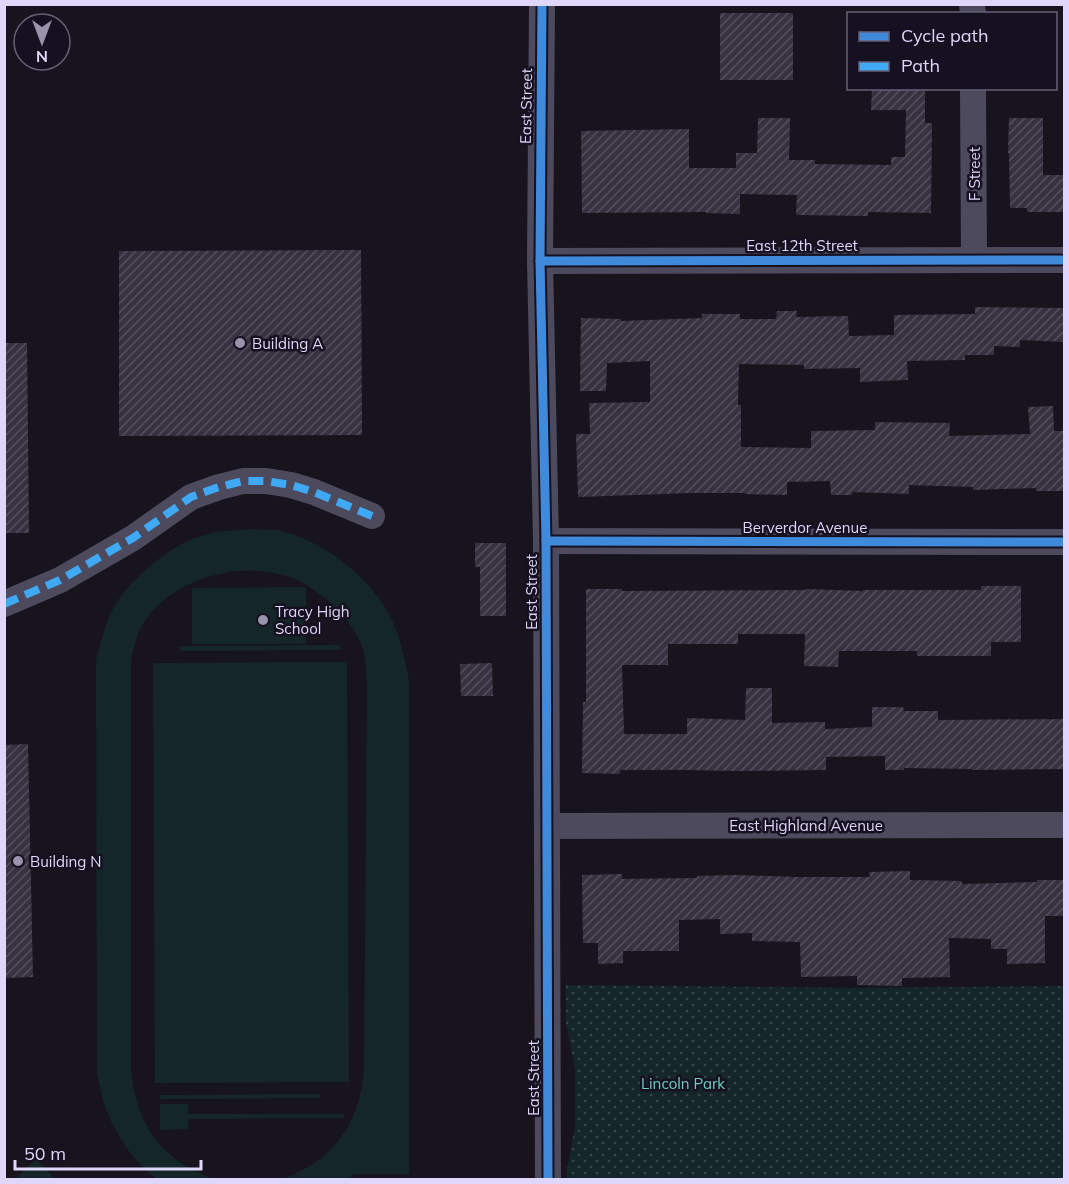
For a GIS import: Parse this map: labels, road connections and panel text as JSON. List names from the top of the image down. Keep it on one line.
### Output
{"streets":{"street":["East Street","F Street","East 12th Street","Berverdor Avenue","East Highland Avenue"]},"crossings":[["East Street","East 12th Street"],["East Street","Berverdor Avenue"],["East Street","East Highland Avenue"],["F Street","East 12th Street"]],"parks":["Lincoln Park"],"places":["Building A","Tracy High School","Building N"],"legend":["Cycle path","Path"],"scale_bar":"50 m","north":"bottom"}
